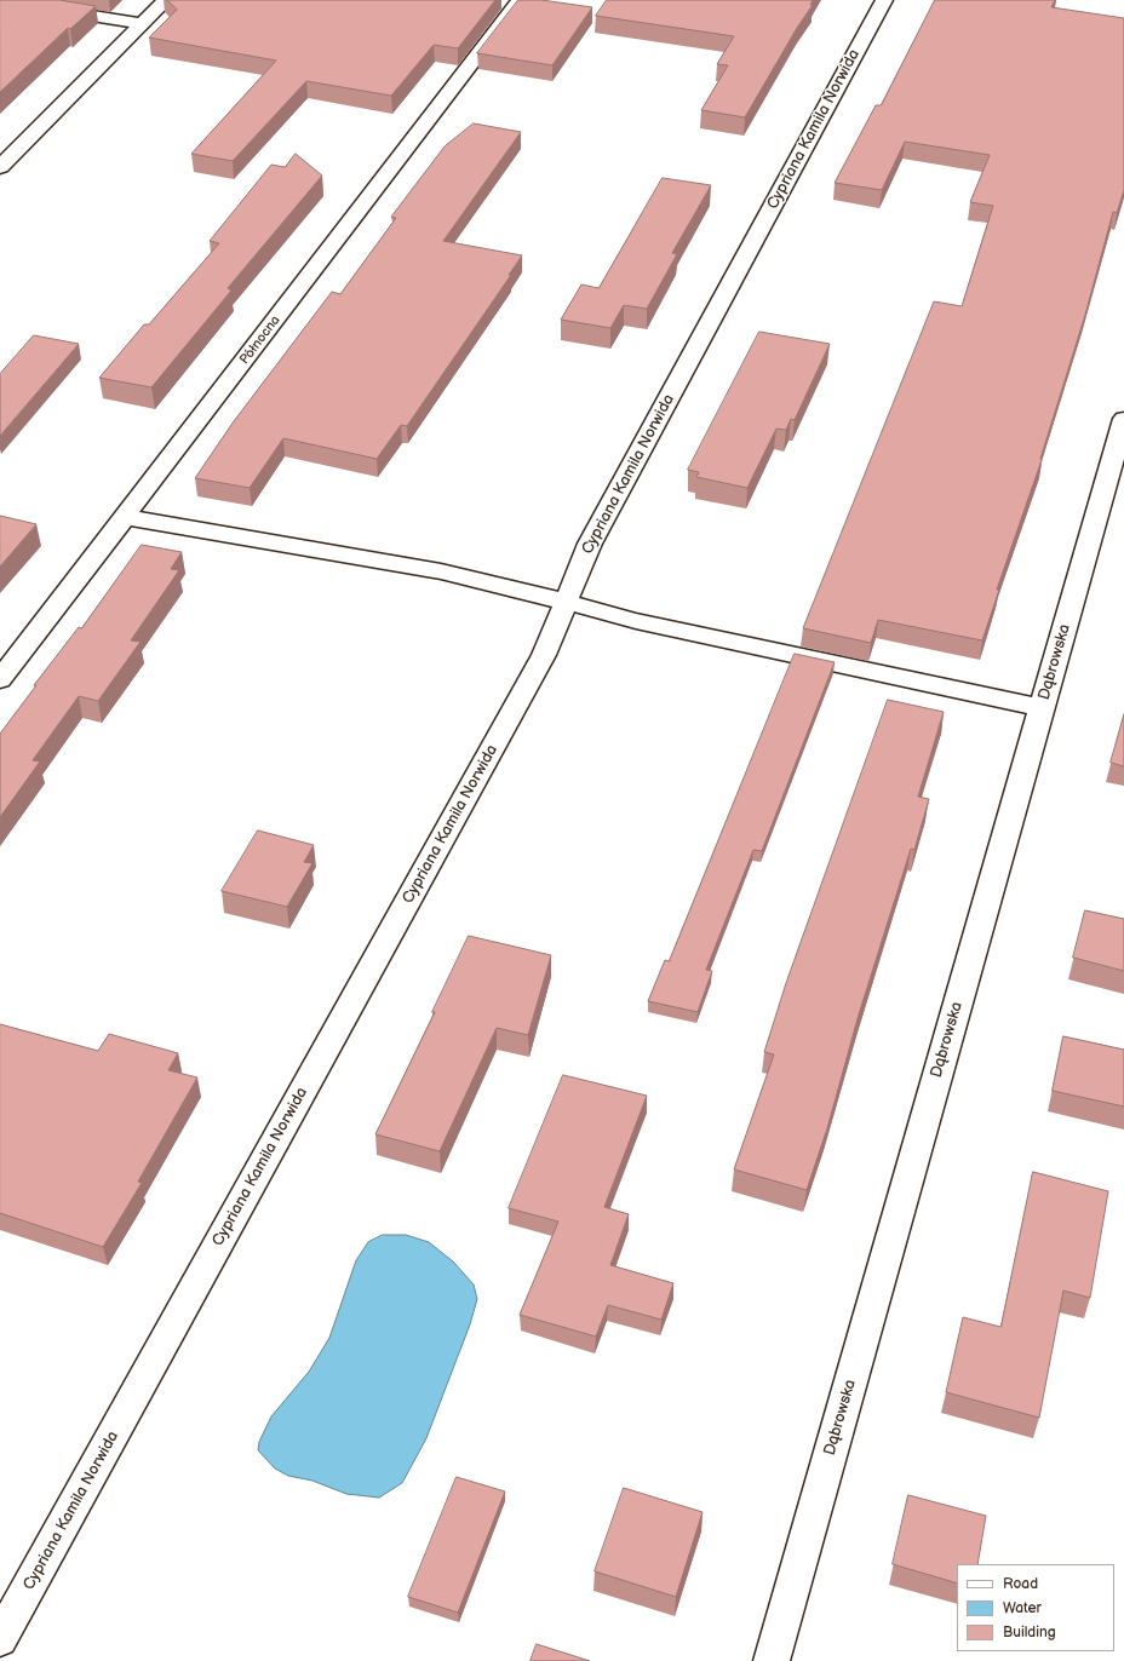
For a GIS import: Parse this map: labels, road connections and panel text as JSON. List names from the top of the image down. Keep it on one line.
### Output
{"streets":{"street":["Cypriana Kamila Norwida","Północna","Dąbrowska"]},"legend":["Road","Water","Building"]}
